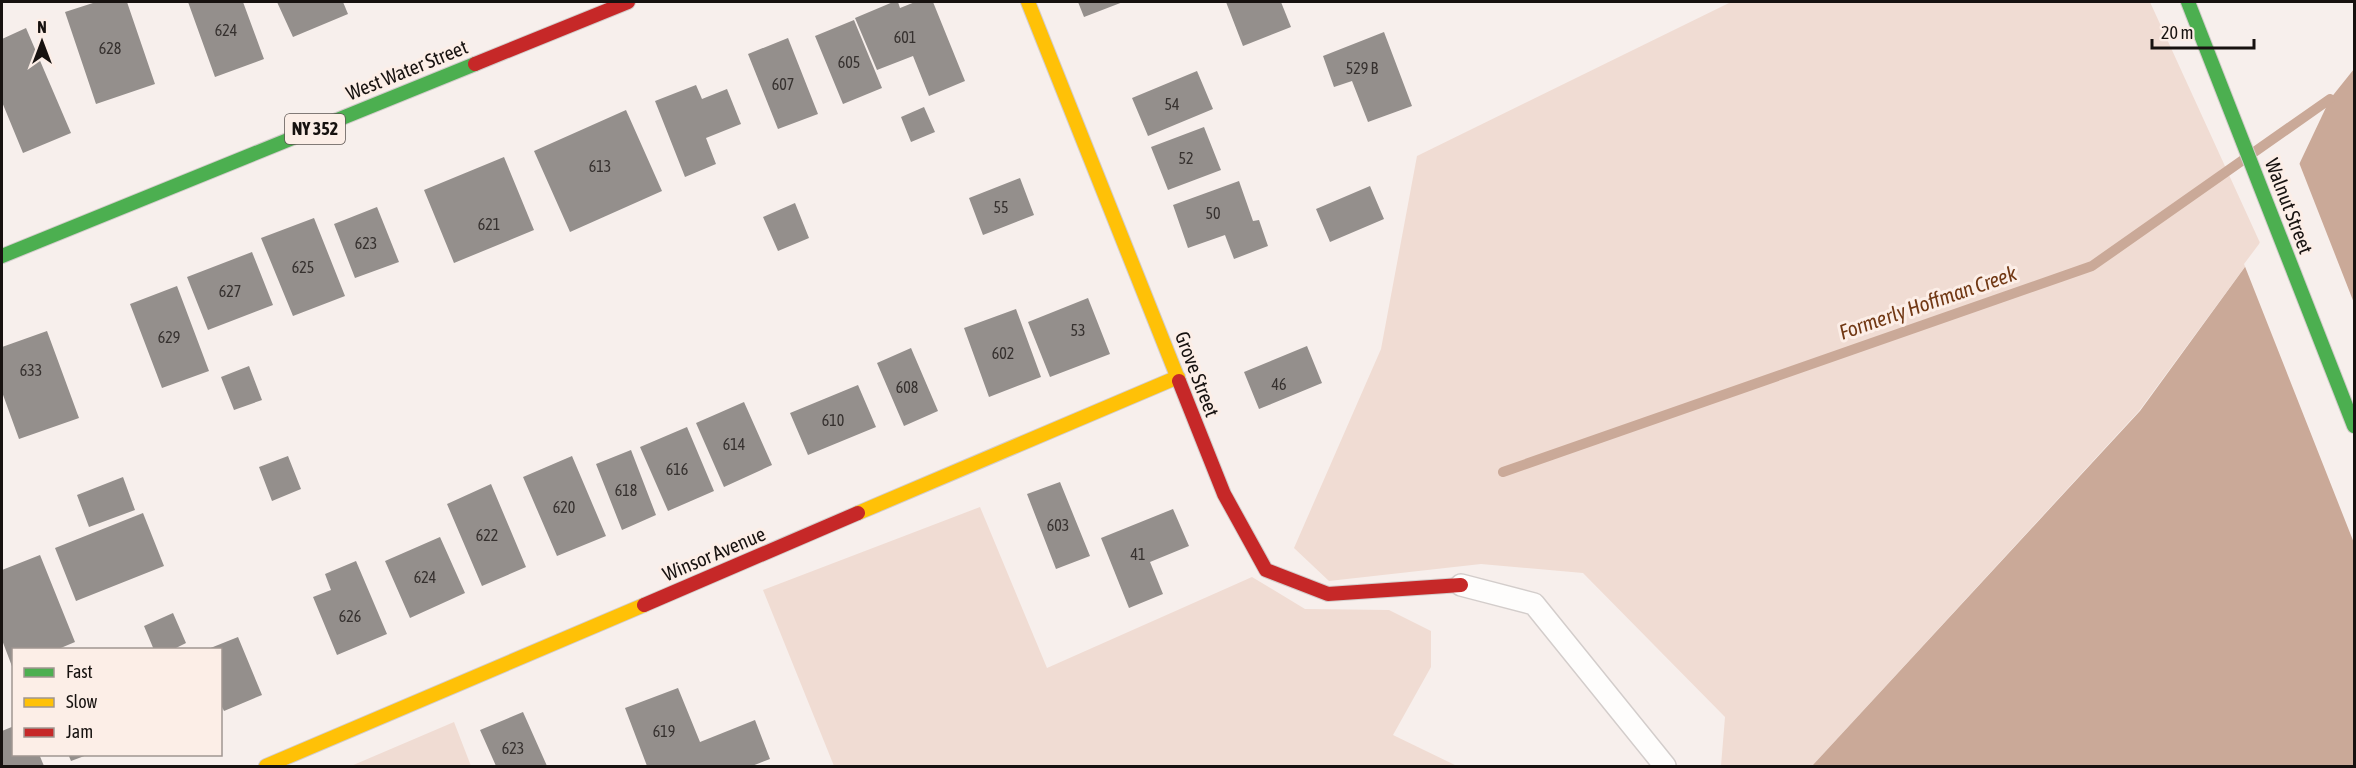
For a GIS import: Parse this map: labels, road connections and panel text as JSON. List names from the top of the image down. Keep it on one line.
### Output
{"streets":{"street":["West Water Street","NY 352","Walnut Street","Grove Street","Winsor Avenue"]},"crossings":[["Grove Street","Winsor Avenue"]],"water":["Formerly Hoffman Creek"],"house_numbers":["624","601","628","605","529 B","607","54","52","613","55","50","621","623","625","627","53","629","602","633","46","608","610","614","616","618","620","603","622","41","624","626","619","623"],"legend":["Fast","Slow","Jam"],"scale_bar":"20 m","north":"top"}
